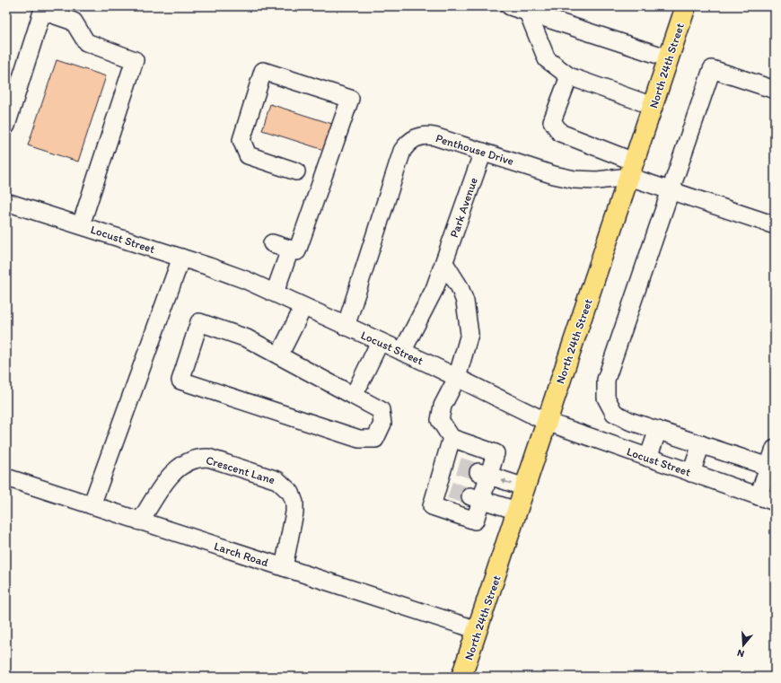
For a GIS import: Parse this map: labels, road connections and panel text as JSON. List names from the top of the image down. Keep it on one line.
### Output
{"streets":{"main road":["North 24th Street"],"street":["Penthouse Drive","Park Avenue","Locust Street","Crescent Lane","Larch Road"]},"crossings":[["North 24th Street","Penthouse Drive"],["North 24th Street","Locust Street"],["North 24th Street","Larch Road"],["Penthouse Drive","Park Avenue"],["Penthouse Drive","Locust Street"],["Park Avenue","Locust Street"],["Crescent Lane","Larch Road"]],"north":"bottom"}
